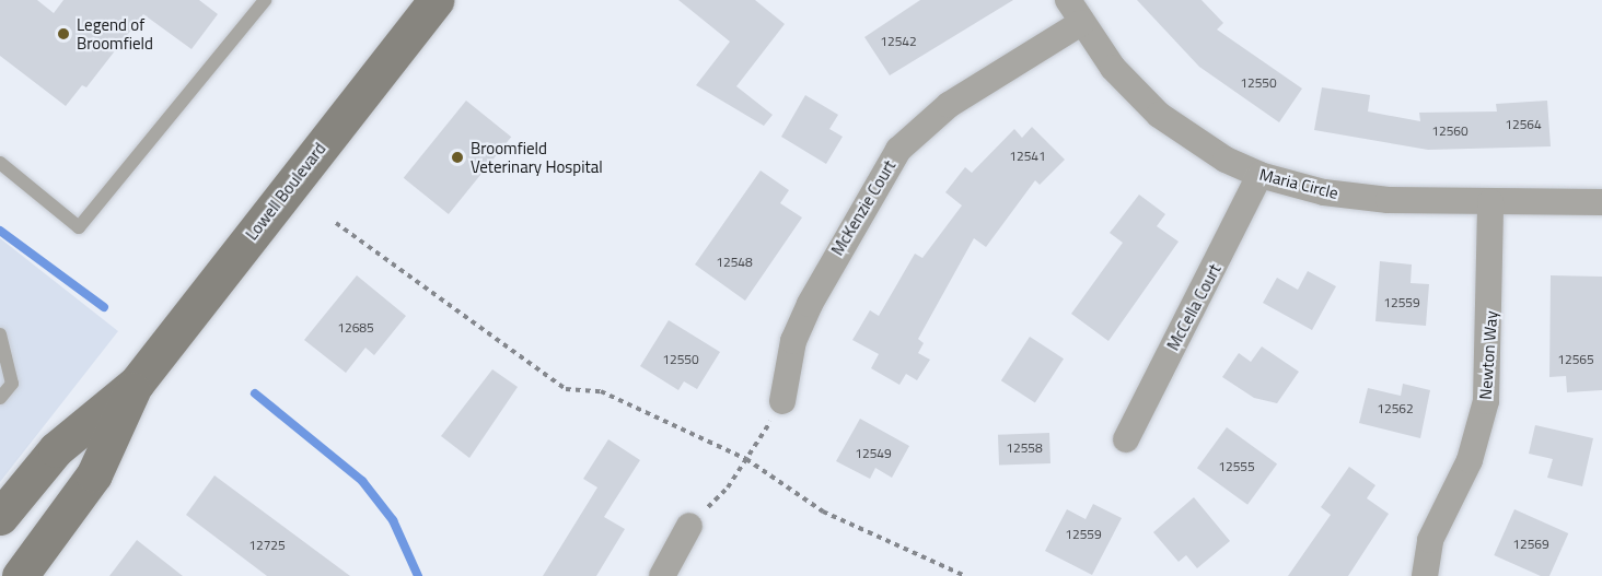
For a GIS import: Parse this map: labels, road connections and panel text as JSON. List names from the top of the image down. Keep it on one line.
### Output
{"streets":{"main road":["Lowell Boulevard"],"street":["Maria Circle","McKenzie Court","McCella Court","Newton Way"]},"crossings":[["Maria Circle","McKenzie Court"],["Maria Circle","McCella Court"],["Maria Circle","Newton Way"]],"places":["Legend of Broomfield","Broomfield Veterinary Hospital"],"house_numbers":["12542","12550","12564","12560","12541","12548","12559","12685","12550","12565","12562","12558","12549","12555","12559","12569","12725"]}
